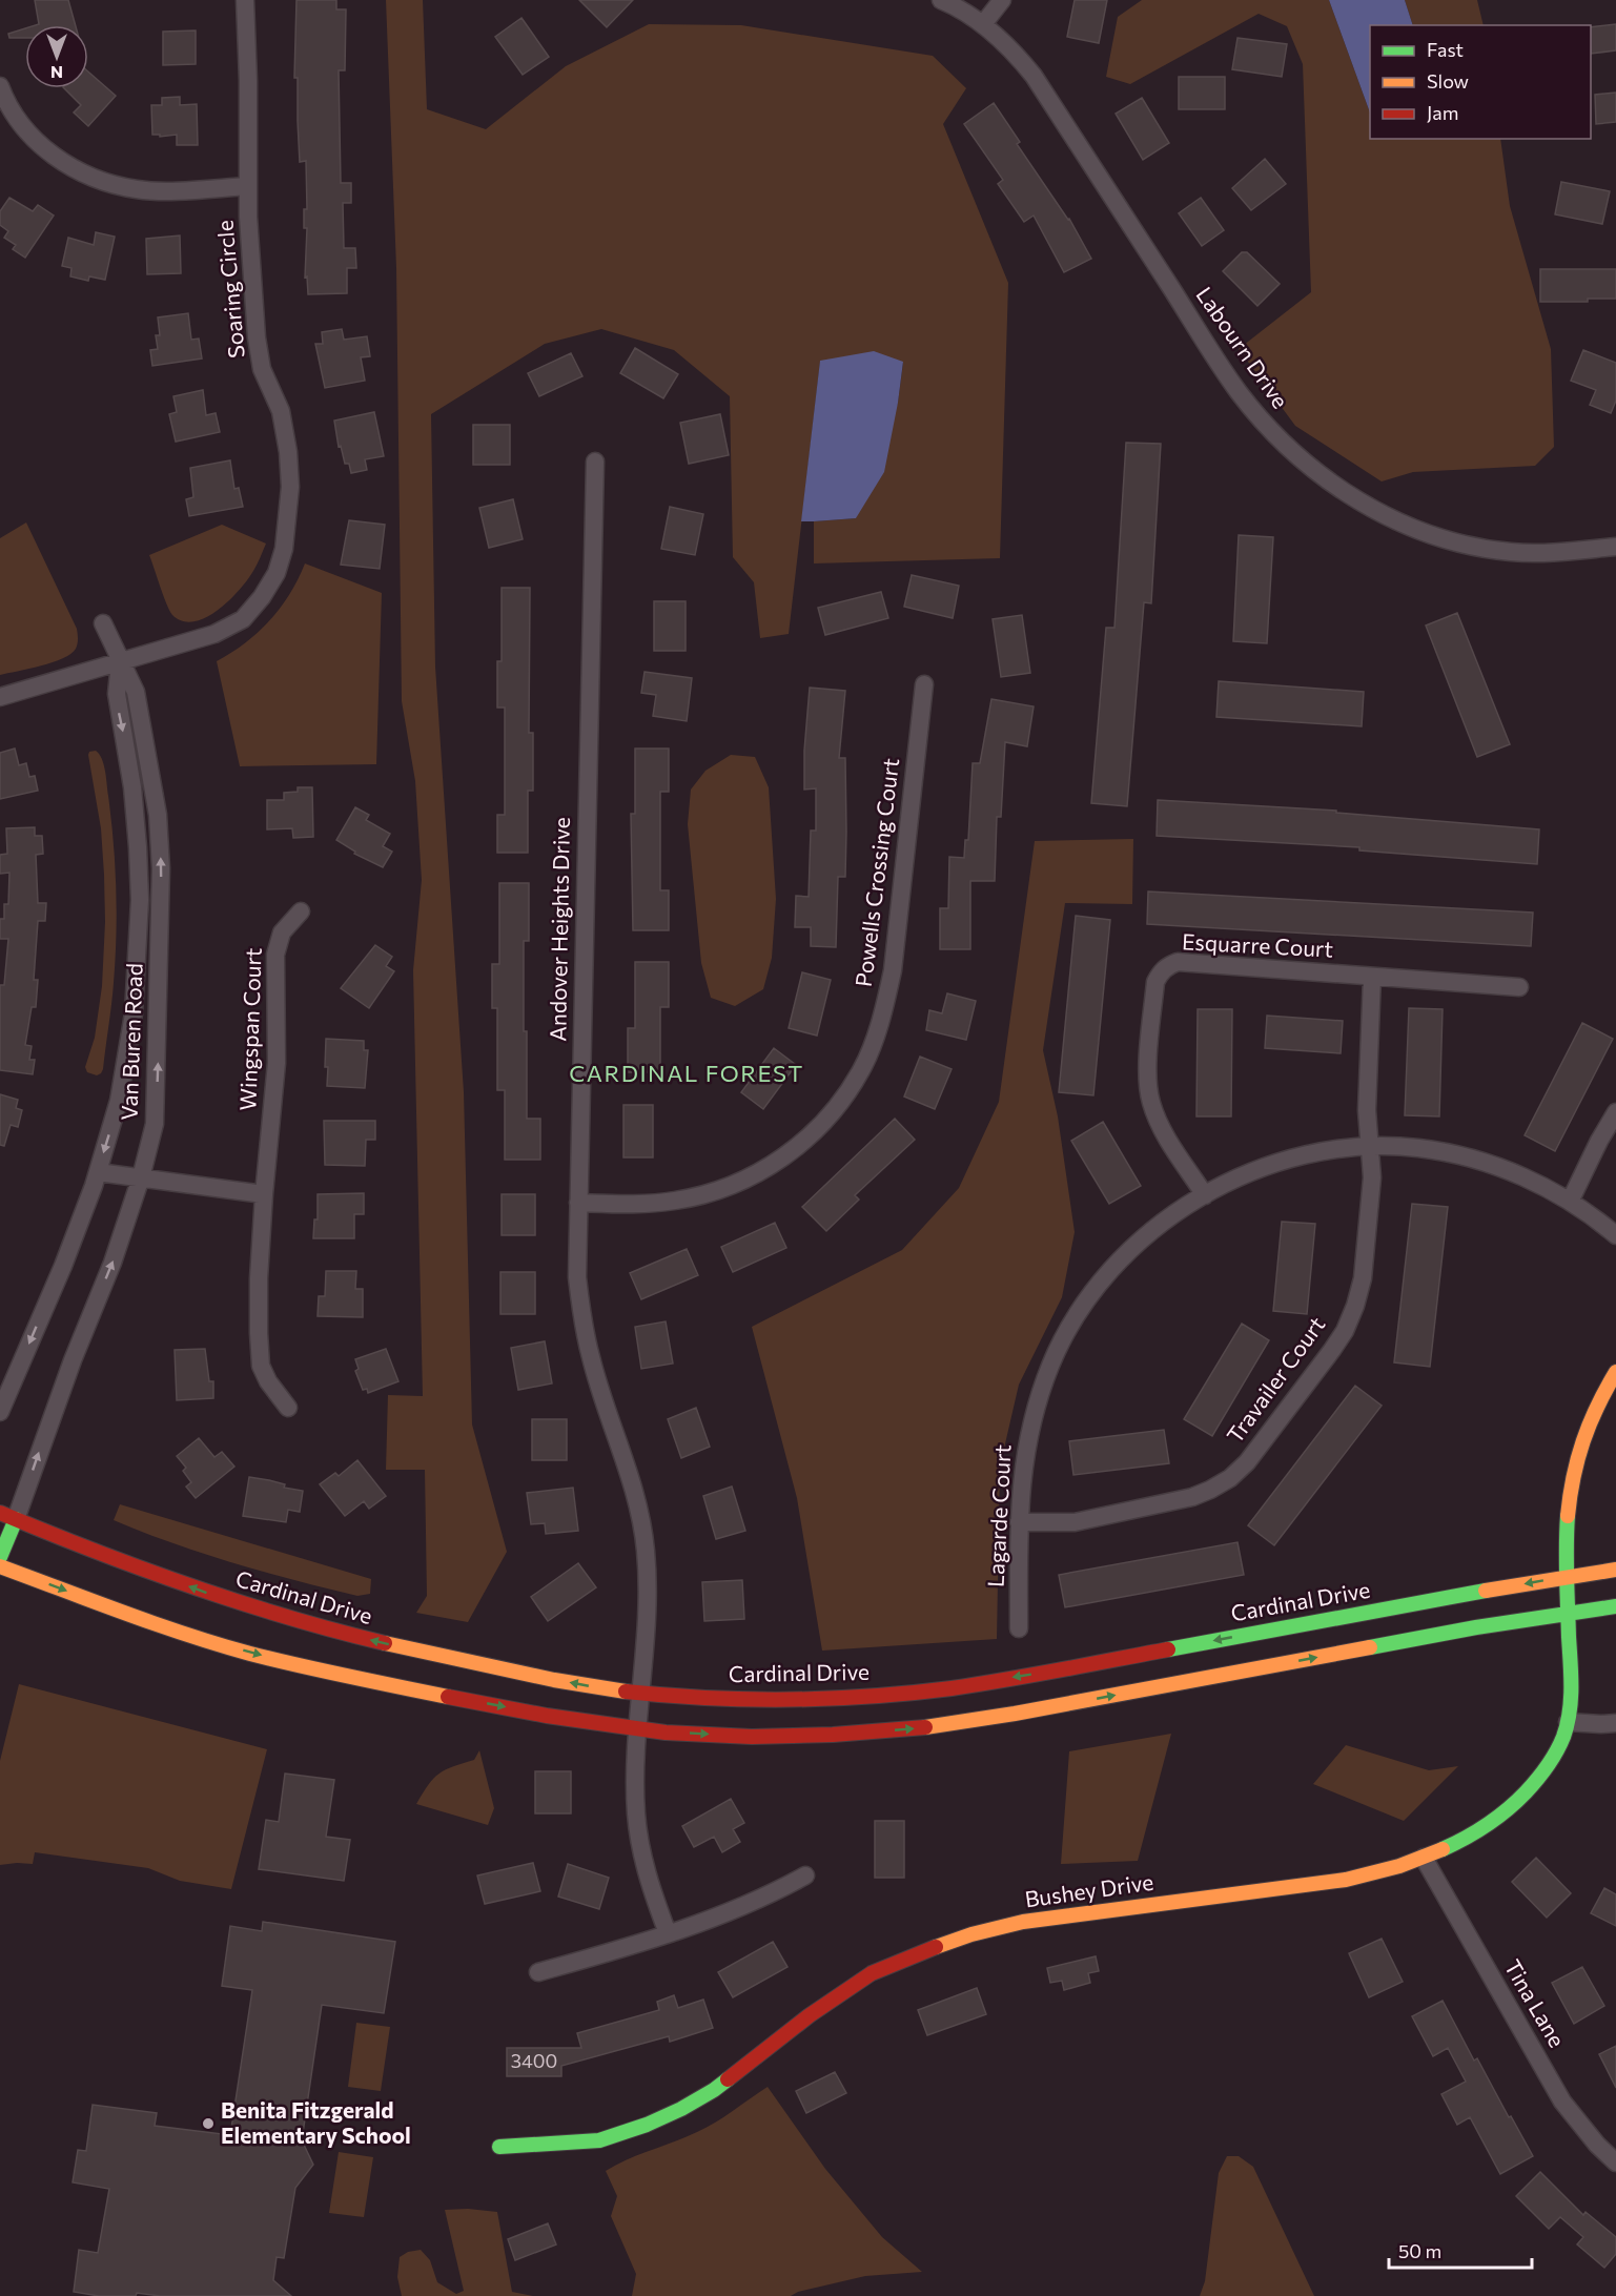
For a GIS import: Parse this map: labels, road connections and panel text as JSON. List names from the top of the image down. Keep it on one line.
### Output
{"streets":{"main road":["Cardinal Drive","Bushey Drive"],"street":["Soaring Circle","Labourn Drive","Powells Crossing Court","Andover Heights Drive","Esquarre Court","Wingspan Court","Van Buren Road","Travailer Court","Lagarde Court","Tina Lane"]},"crossings":[["Soaring Circle","Van Buren Road"],["Powells Crossing Court","Andover Heights Drive"],["Andover Heights Drive","Cardinal Drive"],["Esquarre Court","Travailer Court"],["Esquarre Court","Lagarde Court"],["Van Buren Road","Cardinal Drive"],["Travailer Court","Lagarde Court"],["Cardinal Drive","Bushey Drive"],["Bushey Drive","Tina Lane"]],"districts":["CARDINAL FOREST"],"places":["Benita Fitzgerald Elementary School"],"house_numbers":["3400"],"legend":["Fast","Slow","Jam"],"scale_bar":"50 m","north":"bottom"}
